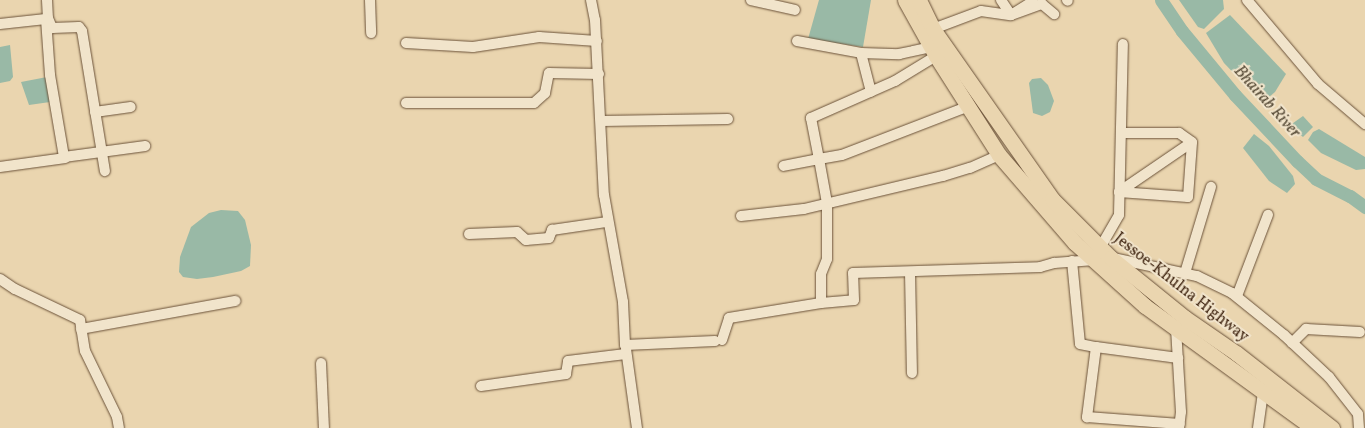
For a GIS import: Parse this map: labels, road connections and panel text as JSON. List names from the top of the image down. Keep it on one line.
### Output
{"streets":{"highway":["Jessoe-Khulna Highway"]},"water":["Bhairab River"]}
